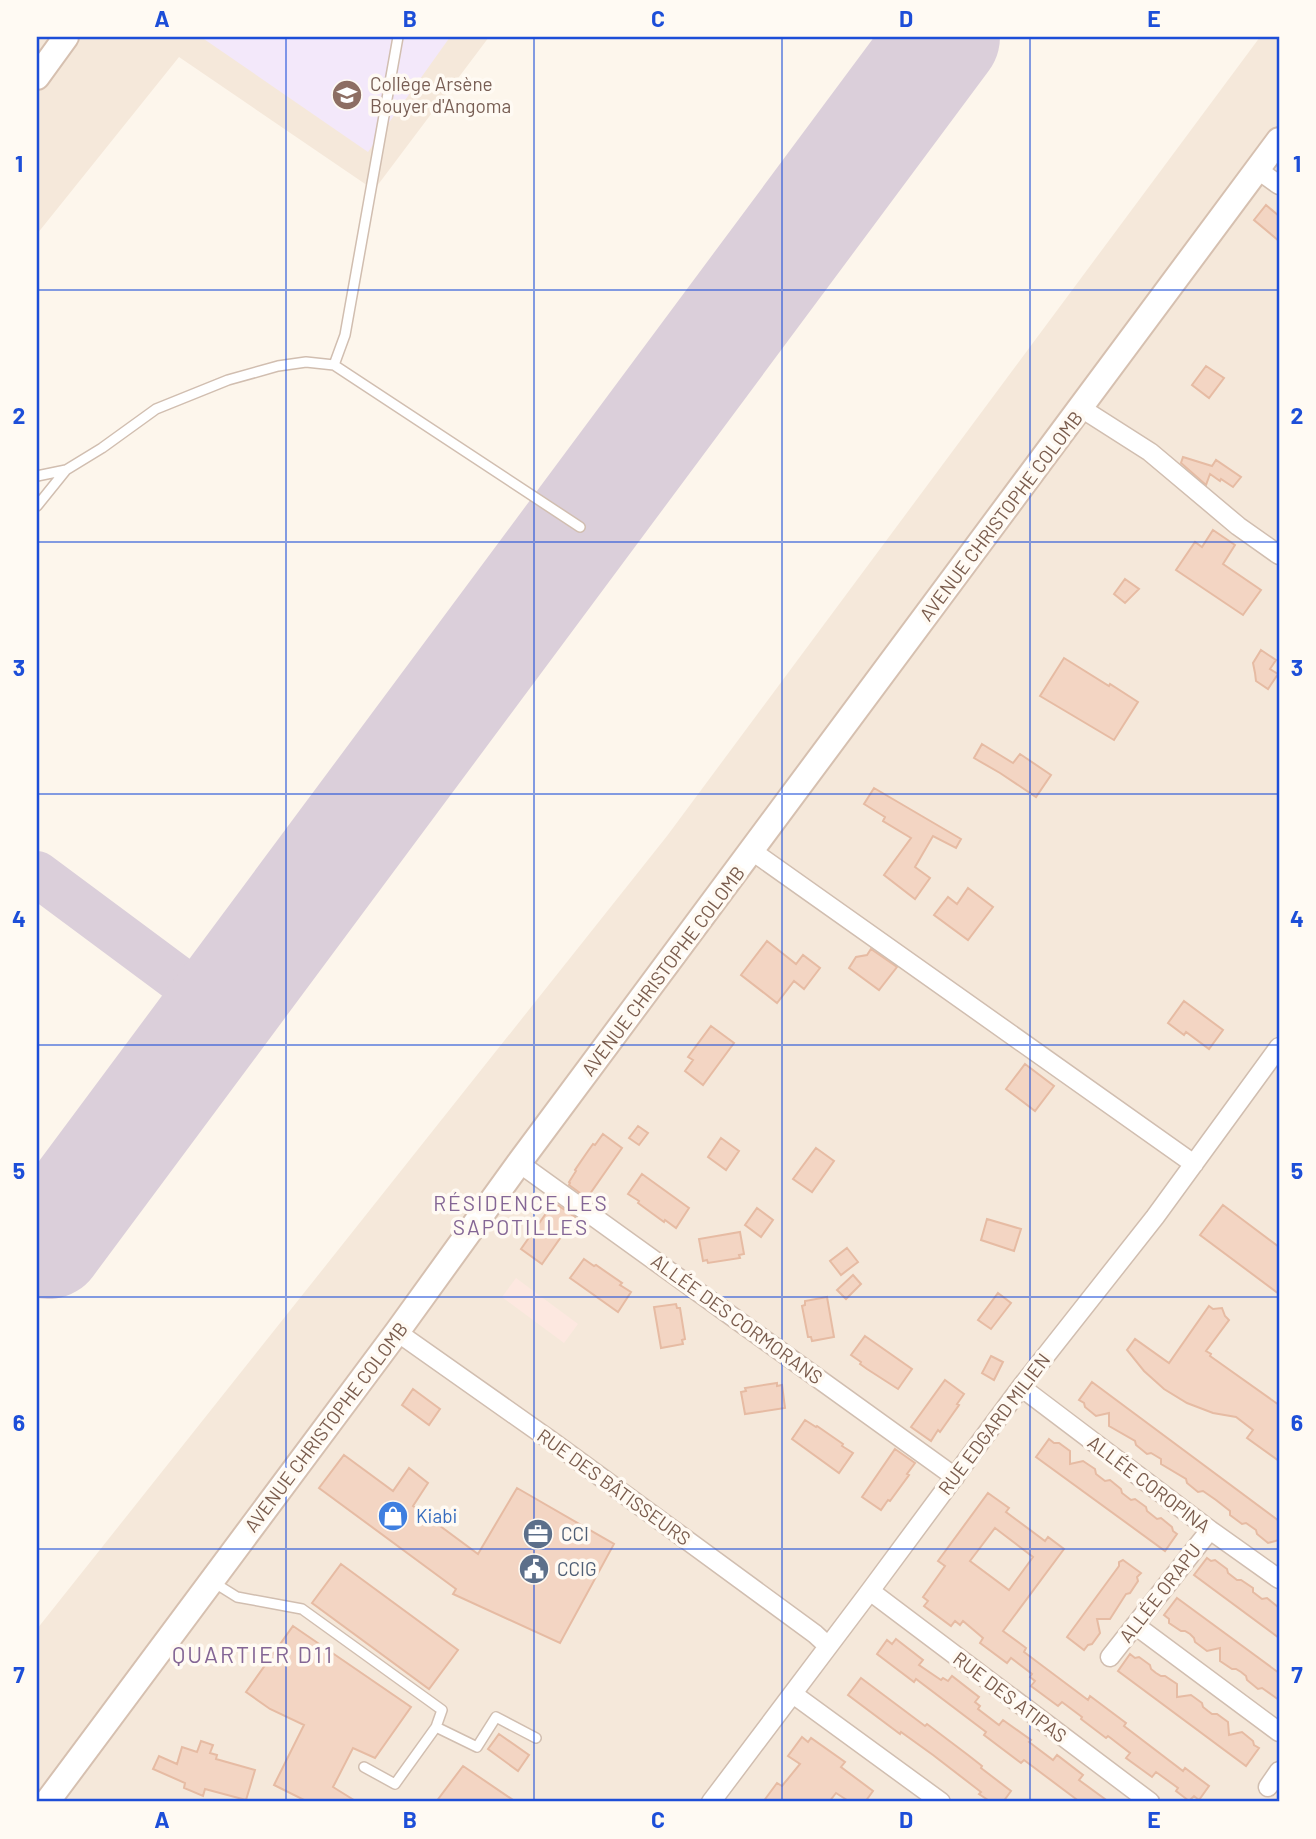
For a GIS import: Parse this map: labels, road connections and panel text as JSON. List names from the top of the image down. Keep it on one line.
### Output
{"streets":{"street":["AVENUE CHRISTOPHE COLOMB","ALLÉE DES CORMORANS","RUE EDGARD MILIEN","ALLÉE COROPINA","RUE DES BÂTISSEURS","ALLÉE ORAPU","RUE DES ATIPAS"]},"crossings":[["AVENUE CHRISTOPHE COLOMB","ALLÉE DES CORMORANS"],["AVENUE CHRISTOPHE COLOMB","RUE DES BÂTISSEURS"],["ALLÉE DES CORMORANS","RUE EDGARD MILIEN"],["RUE EDGARD MILIEN","ALLÉE COROPINA"],["RUE EDGARD MILIEN","RUE DES BÂTISSEURS"],["RUE EDGARD MILIEN","RUE DES ATIPAS"],["ALLÉE COROPINA","ALLÉE ORAPU"]],"districts":["RÉSIDENCE LES SAPOTILLES","QUARTIER D11"],"places":{"school or university":["Collège Arsène Bouyer d'Angoma"],"shop":["Kiabi"],"office":["CCI"],"public building":["CCIG"]},"grid":{"columns":["A","B","C","D","E"],"rows":["1","2","3","4","5","6","7"]}}
